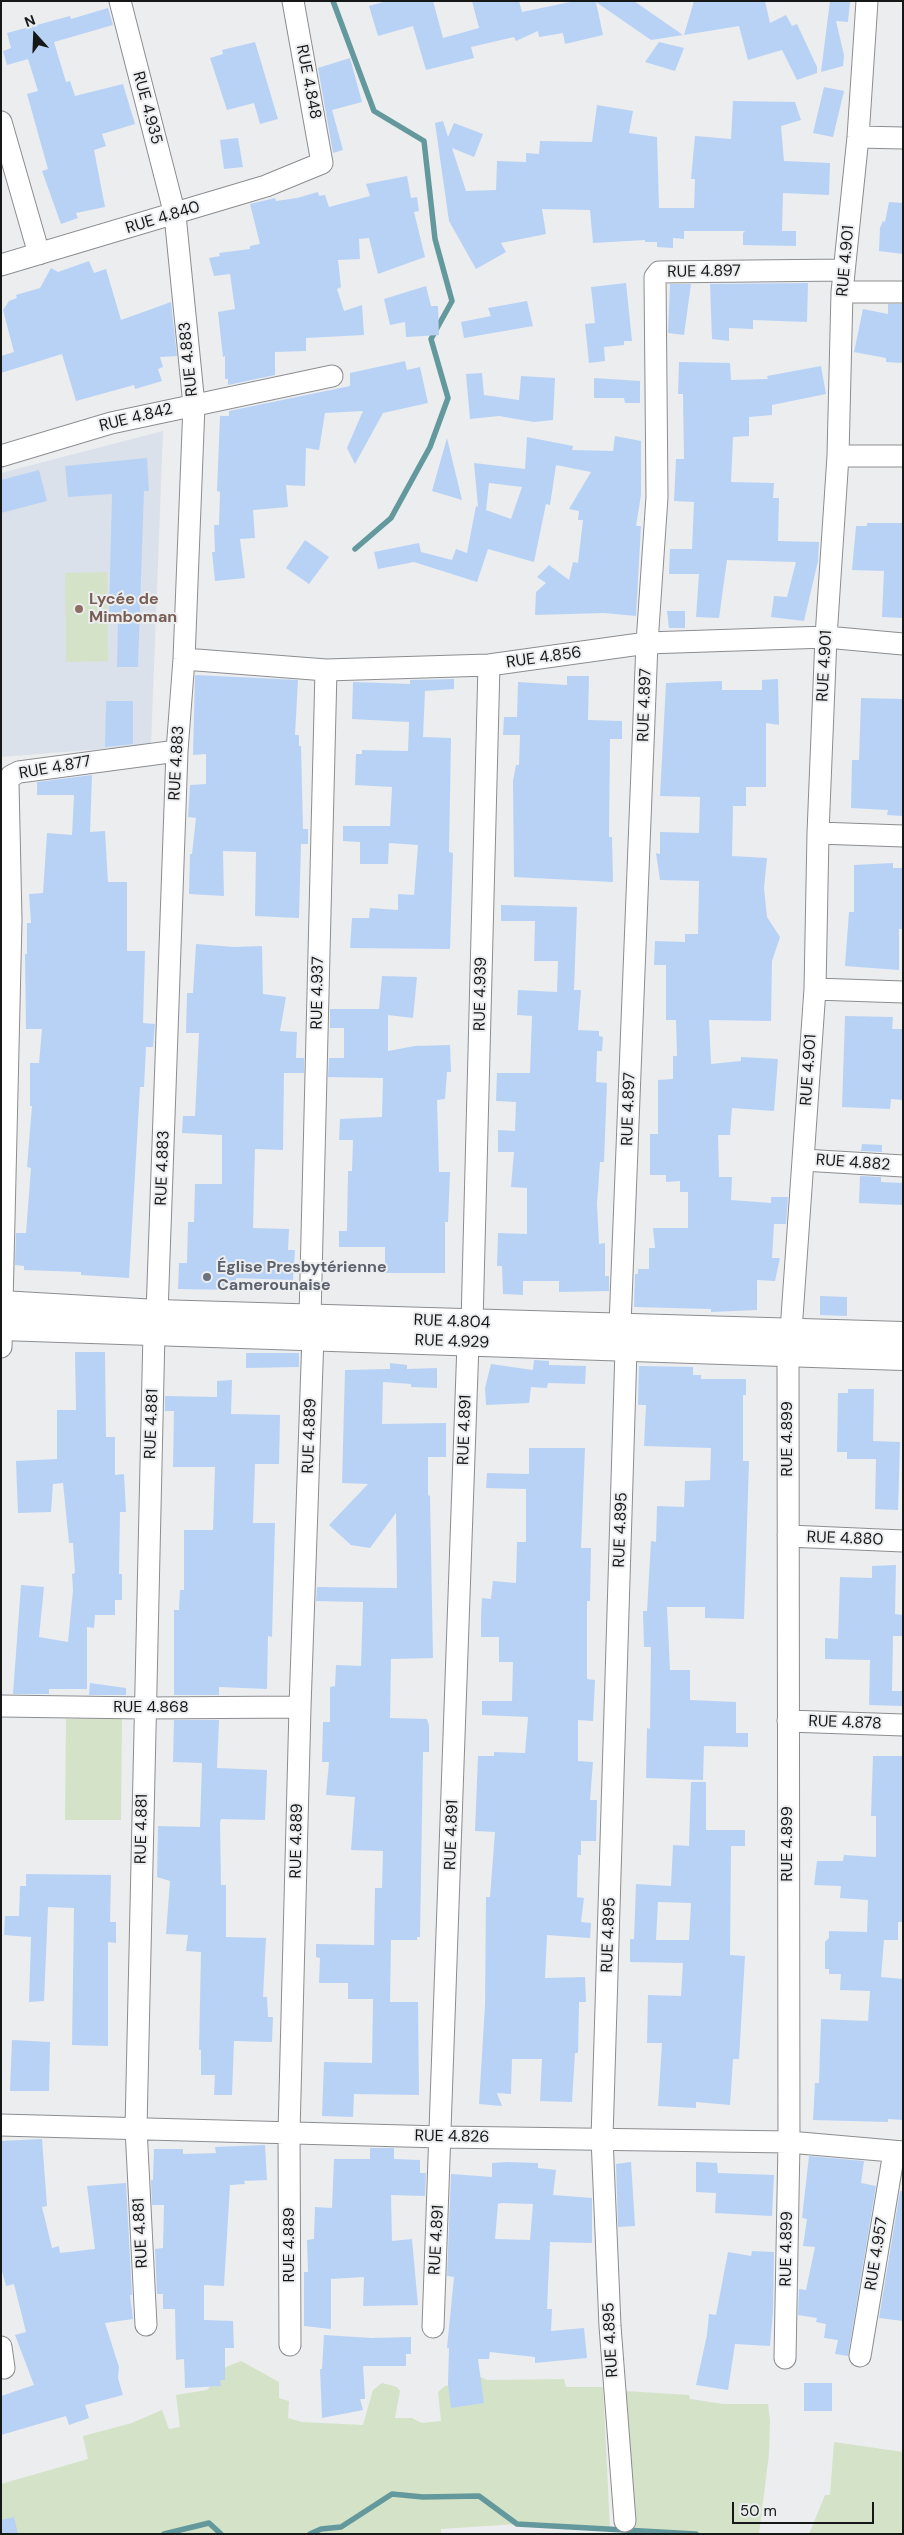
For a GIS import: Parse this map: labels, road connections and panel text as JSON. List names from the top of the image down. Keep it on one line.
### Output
{"streets":{"main road":["RUE 4.804"],"street":["RUE 4.848","RUE 4.935","RUE 4.840","RUE 4.901","RUE 4.897","RUE 4.883","RUE 4.842","RUE 4.856","RUE 4.877","RUE 4.937","RUE 4.939","RUE 4.882","RUE 4.881","RUE 4.891","RUE 4.889","RUE 4.899","RUE 4.895","RUE 4.880","RUE 4.868","RUE 4.878","RUE 4.826","RUE 4.957"]},"crossings":[["RUE 4.848","RUE 4.840"],["RUE 4.935","RUE 4.840"],["RUE 4.935","RUE 4.883"],["RUE 4.840","RUE 4.883"],["RUE 4.901","RUE 4.897"],["RUE 4.901","RUE 4.856"],["RUE 4.901","RUE 4.882"],["RUE 4.901","RUE 4.804"],["RUE 4.901","RUE 4.899"],["RUE 4.897","RUE 4.856"],["RUE 4.897","RUE 4.804"],["RUE 4.897","RUE 4.895"],["RUE 4.883","RUE 4.842"],["RUE 4.883","RUE 4.856"],["RUE 4.883","RUE 4.877"],["RUE 4.883","RUE 4.804"],["RUE 4.883","RUE 4.881"],["RUE 4.856","RUE 4.937"],["RUE 4.856","RUE 4.939"],["RUE 4.877","RUE 4.804"],["RUE 4.937","RUE 4.804"],["RUE 4.937","RUE 4.889"],["RUE 4.939","RUE 4.804"],["RUE 4.939","RUE 4.891"],["RUE 4.804","RUE 4.881"],["RUE 4.804","RUE 4.891"],["RUE 4.804","RUE 4.889"],["RUE 4.804","RUE 4.899"],["RUE 4.804","RUE 4.895"],["RUE 4.881","RUE 4.868"],["RUE 4.881","RUE 4.826"],["RUE 4.891","RUE 4.826"],["RUE 4.889","RUE 4.868"],["RUE 4.889","RUE 4.826"],["RUE 4.899","RUE 4.880"],["RUE 4.899","RUE 4.878"],["RUE 4.899","RUE 4.826"],["RUE 4.895","RUE 4.826"],["RUE 4.826","RUE 4.957"]],"places":["Lycée de Mimboman","Église Presbytérienne Camerounaise"],"scale_bar":"50 m","north":"top"}
